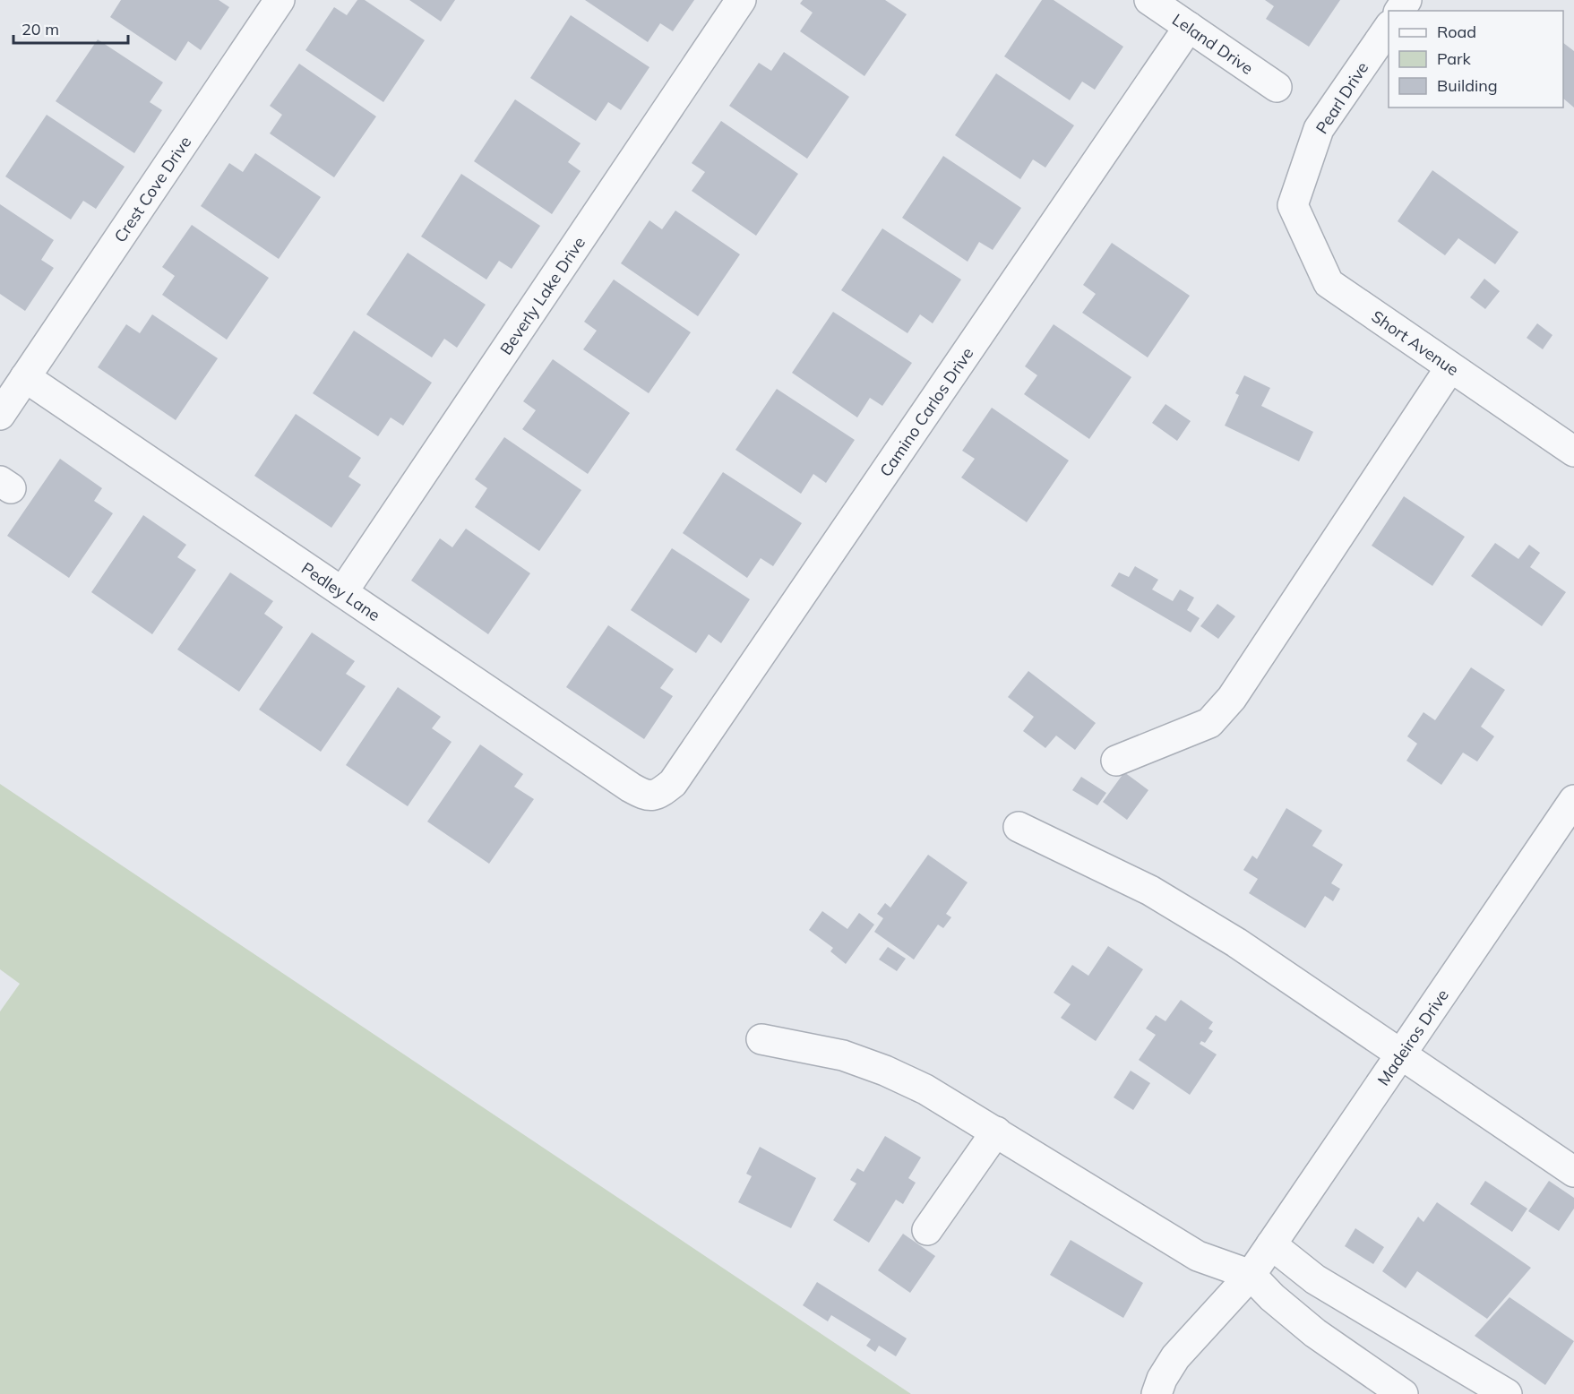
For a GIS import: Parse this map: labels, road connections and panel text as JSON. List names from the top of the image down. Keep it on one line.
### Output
{"streets":{"street":["Leland Drive","Pearl Drive","Crest Cove Drive","Beverly Lake Drive","Short Avenue","Camino Carlos Drive","Pedley Lane","Madeiros Drive"]},"crossings":[["Leland Drive","Camino Carlos Drive"],["Pearl Drive","Short Avenue"],["Crest Cove Drive","Pedley Lane"],["Beverly Lake Drive","Pedley Lane"],["Camino Carlos Drive","Pedley Lane"]],"legend":["Road","Park","Building"],"scale_bar":"20 m"}
